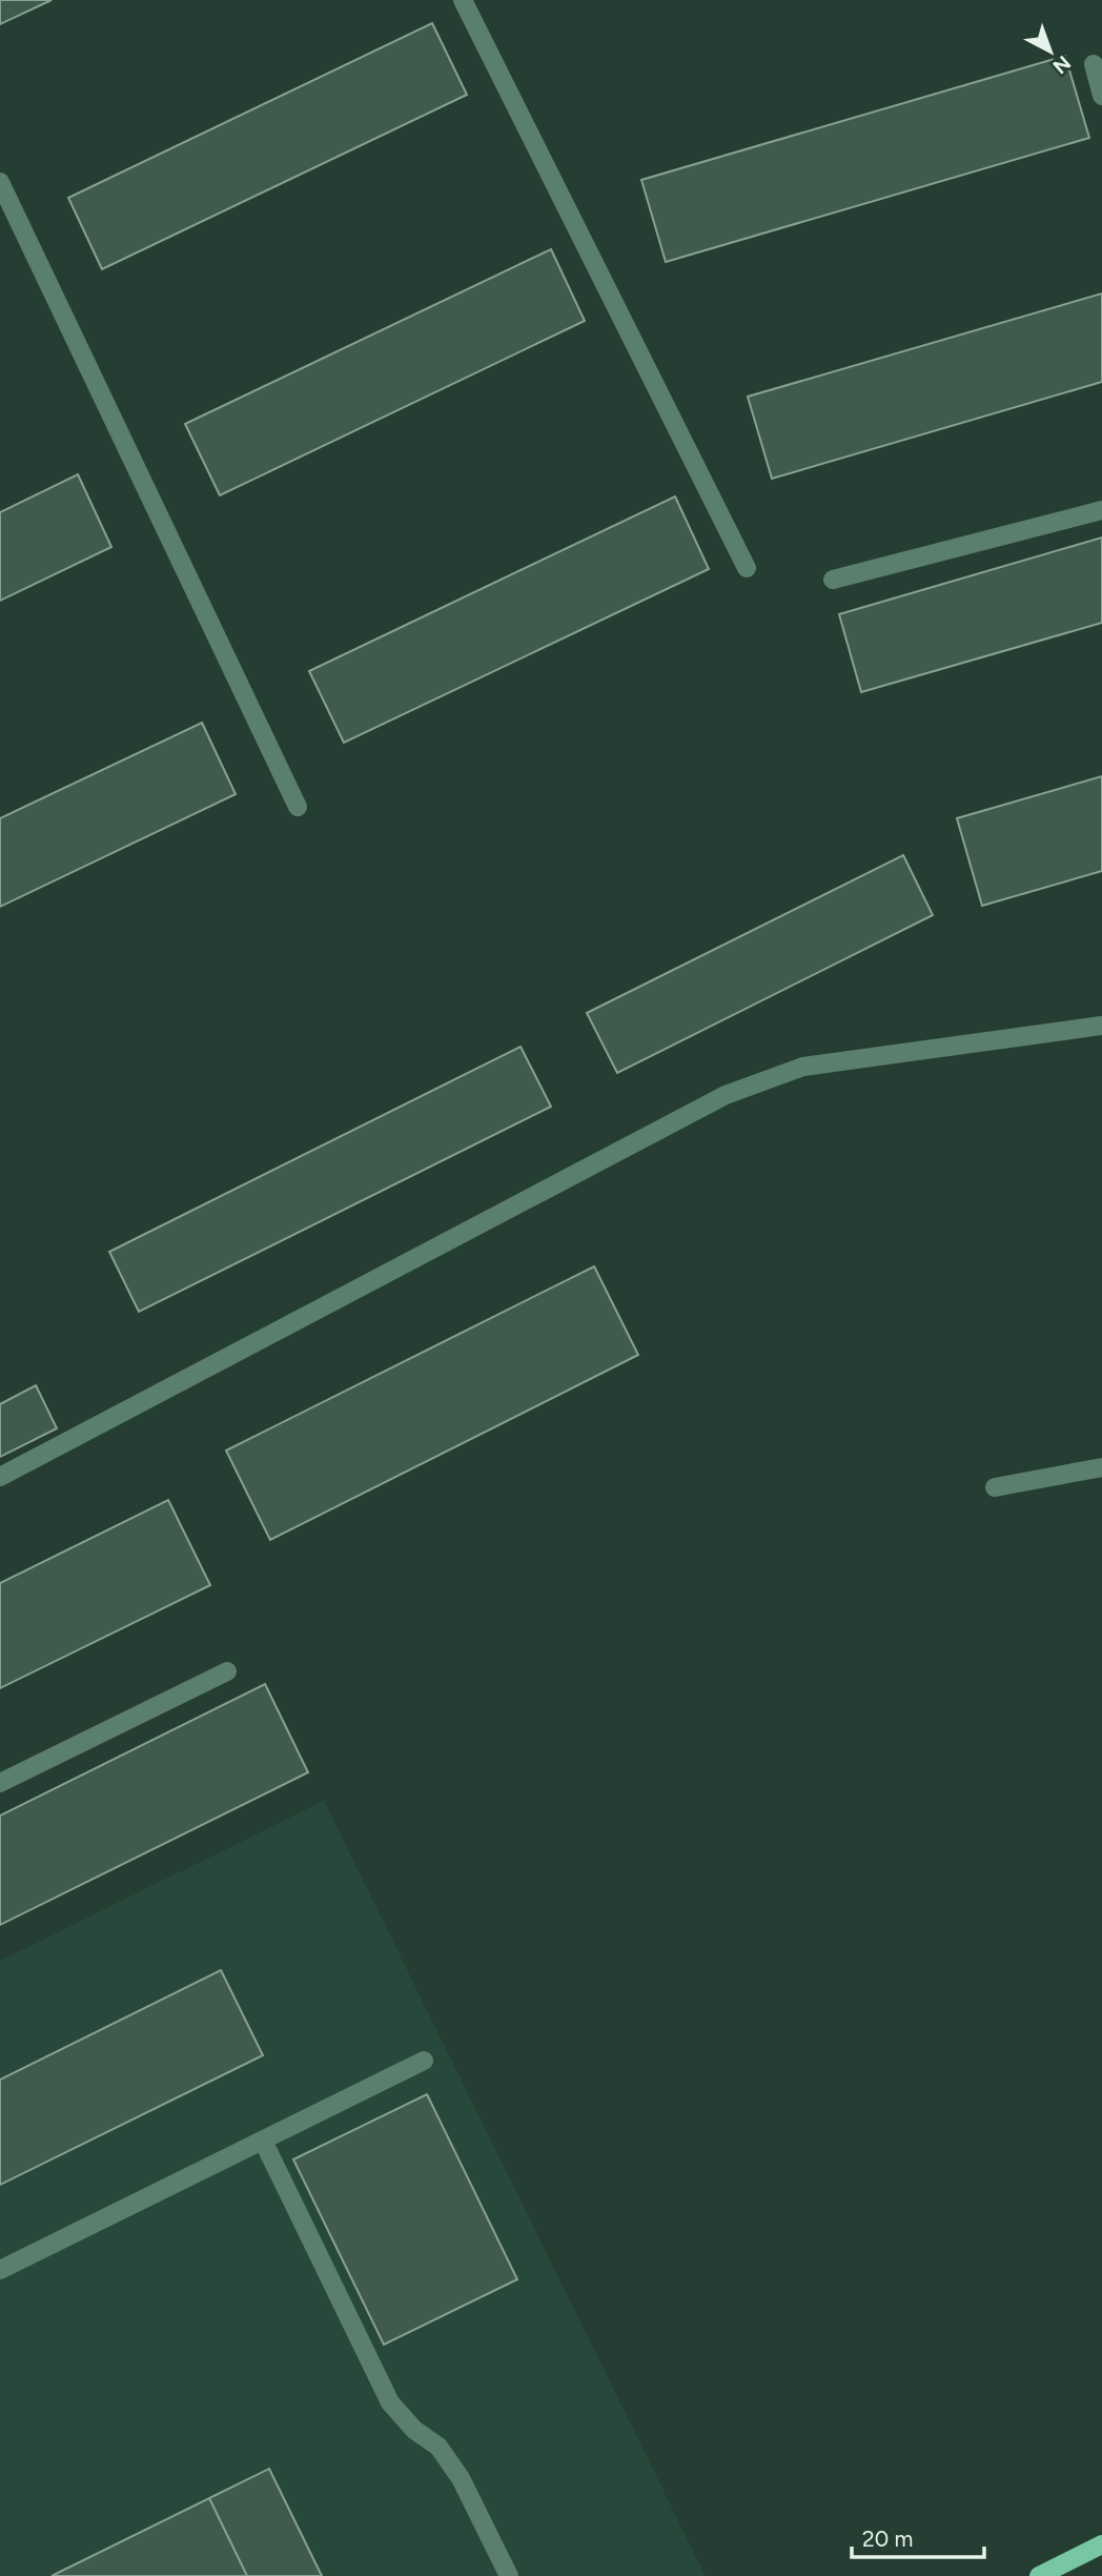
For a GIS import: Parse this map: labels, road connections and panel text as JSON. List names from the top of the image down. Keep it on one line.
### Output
{"scale_bar":"20 m","north":"bottom right"}
